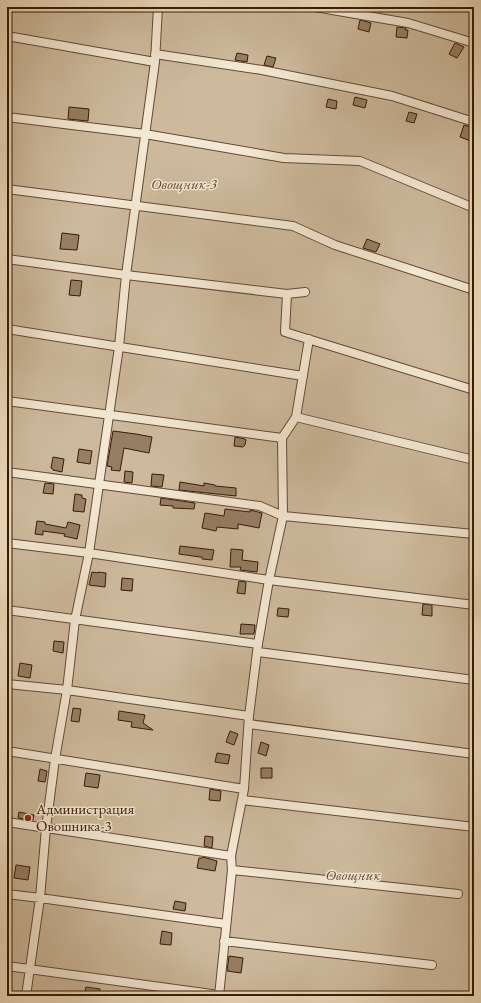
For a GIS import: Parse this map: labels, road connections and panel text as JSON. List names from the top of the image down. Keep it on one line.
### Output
{"parks":["Овощник-3","Овощник"],"places":["Администрация Овошника-3"]}
